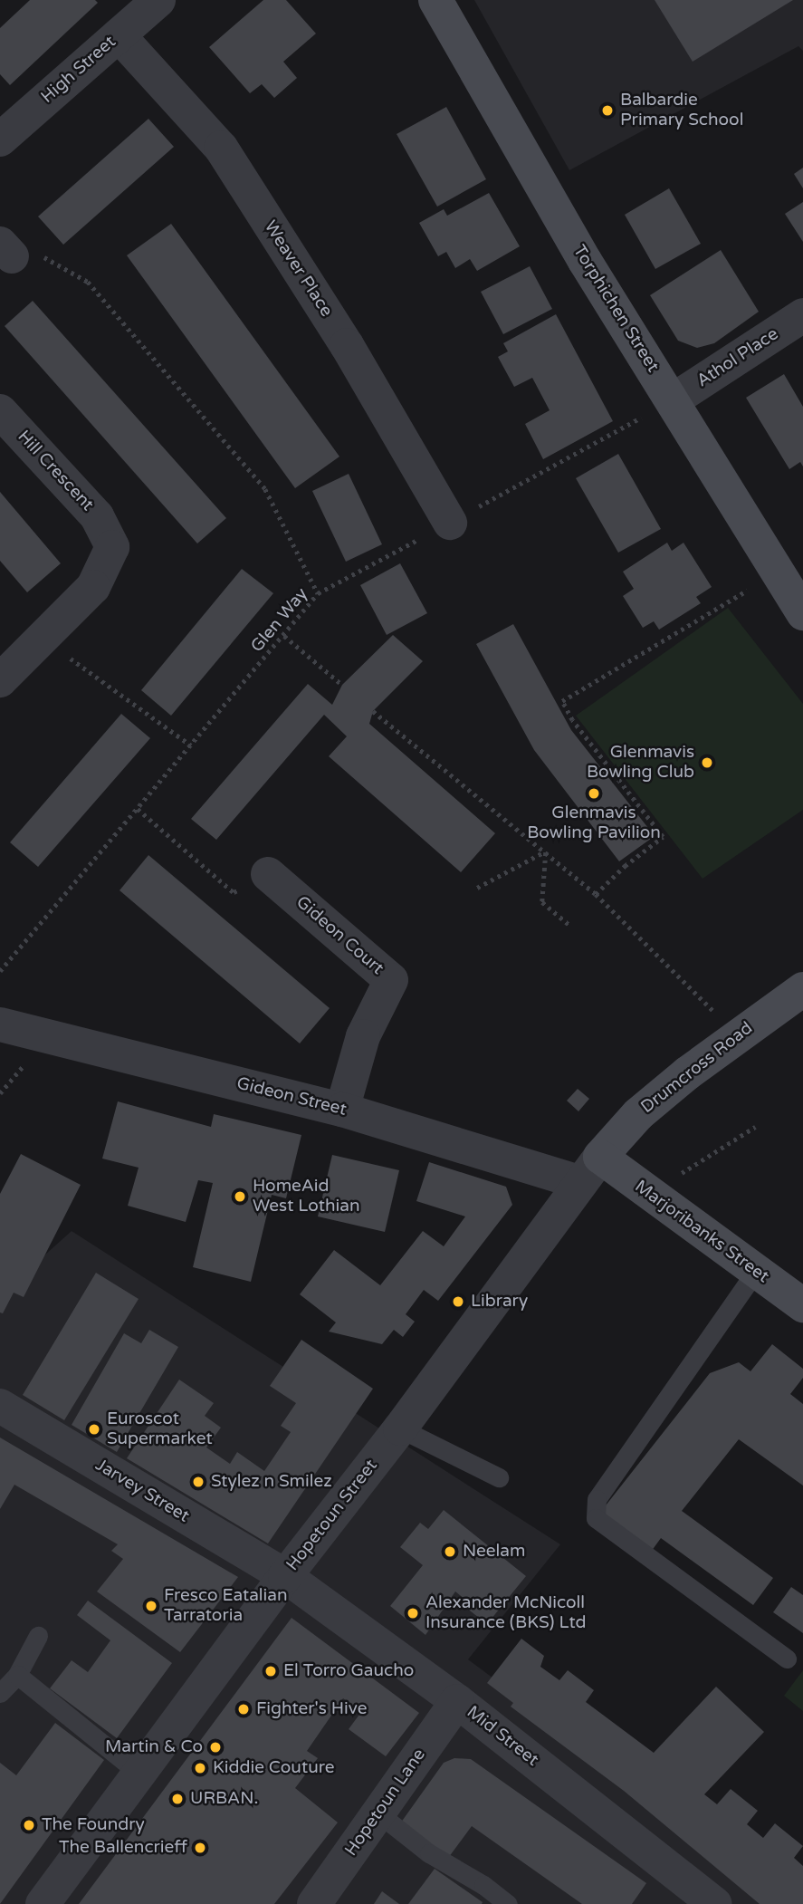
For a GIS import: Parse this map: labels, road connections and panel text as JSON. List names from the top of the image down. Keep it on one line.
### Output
{"streets":{"main road":["Torphichen Street","Drumcross Road","Marjoribanks Street"],"street":["High Street","Weaver Place","Athol Place","Hill Crescent","Gideon Court","Gideon Street","Jarvey Street","Hopetoun Street","Mid Street","Hopetoun Lane"],"path":["Glen Way"]},"crossings":[["High Street","Weaver Place"],["Weaver Place","Glen Way"],["Torphichen Street","Athol Place"],["Torphichen Street","Glen Way"],["Athol Place","Glen Way"],["Gideon Court","Gideon Street"],["Drumcross Road","Gideon Street"],["Drumcross Road","Marjoribanks Street"],["Drumcross Road","Hopetoun Street"],["Gideon Street","Marjoribanks Street"],["Gideon Street","Hopetoun Street"],["Marjoribanks Street","Hopetoun Street"],["Jarvey Street","Hopetoun Street"],["Jarvey Street","Mid Street"],["Hopetoun Street","Mid Street"],["Mid Street","Hopetoun Lane"]],"places":["Balbardie Primary School","Glenmavis Bowling Club","Glenmavis Bowling Pavilion","HomeAid West Lothian","Library","Euroscot Supermarket","Stylez n Smilez","Neelam","Fresco Eatalian Tarratoria","Alexander McNicoll Insurance (BKS) Ltd","El Torro Gaucho","Fighter's Hive","Martin & Co","Kiddie Couture","URBAN.","The Foundry","The Ballencrieff"]}
